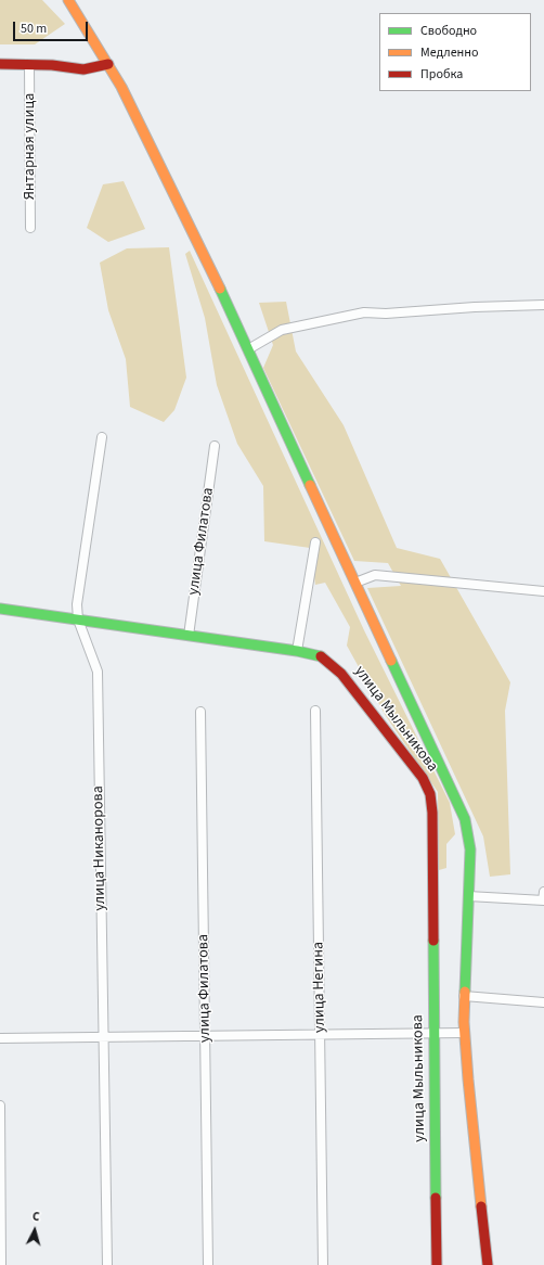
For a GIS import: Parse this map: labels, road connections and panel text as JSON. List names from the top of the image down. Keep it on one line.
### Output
{"streets":{"street":["Янтарная улица","улица Филатова","улица Мыльникова","улица Никанорова","улица Негина"]},"crossings":[["улица Филатова","улица Мыльникова"],["улица Мыльникова","улица Никанорова"]],"legend":["Свободно","Медленно","Пробка"],"scale_bar":"50 m","north":"top"}
